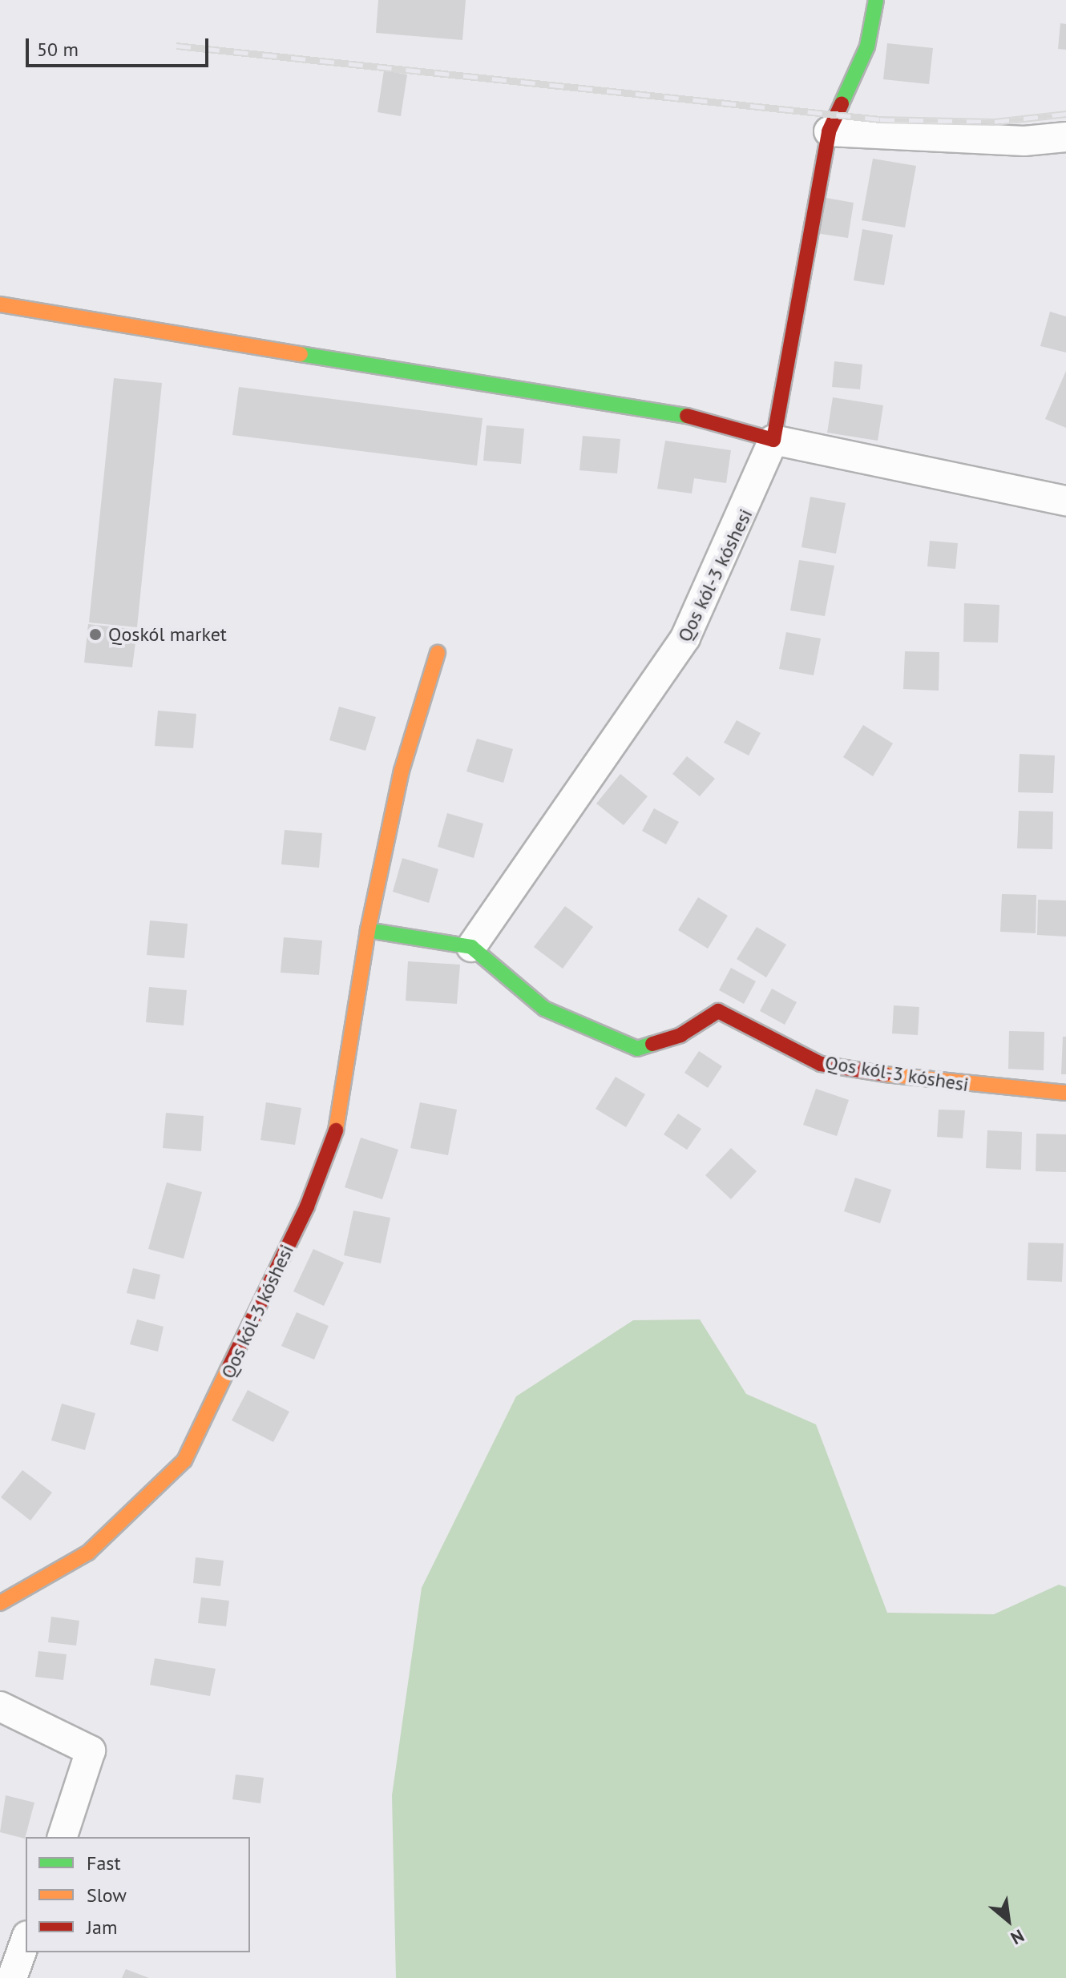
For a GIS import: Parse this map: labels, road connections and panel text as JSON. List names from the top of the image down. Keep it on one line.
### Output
{"streets":{"street":["Qos kól-3 kóshesi"]},"places":["Qoskól market"],"legend":["Fast","Slow","Jam"],"scale_bar":"50 m","north":"bottom right"}
